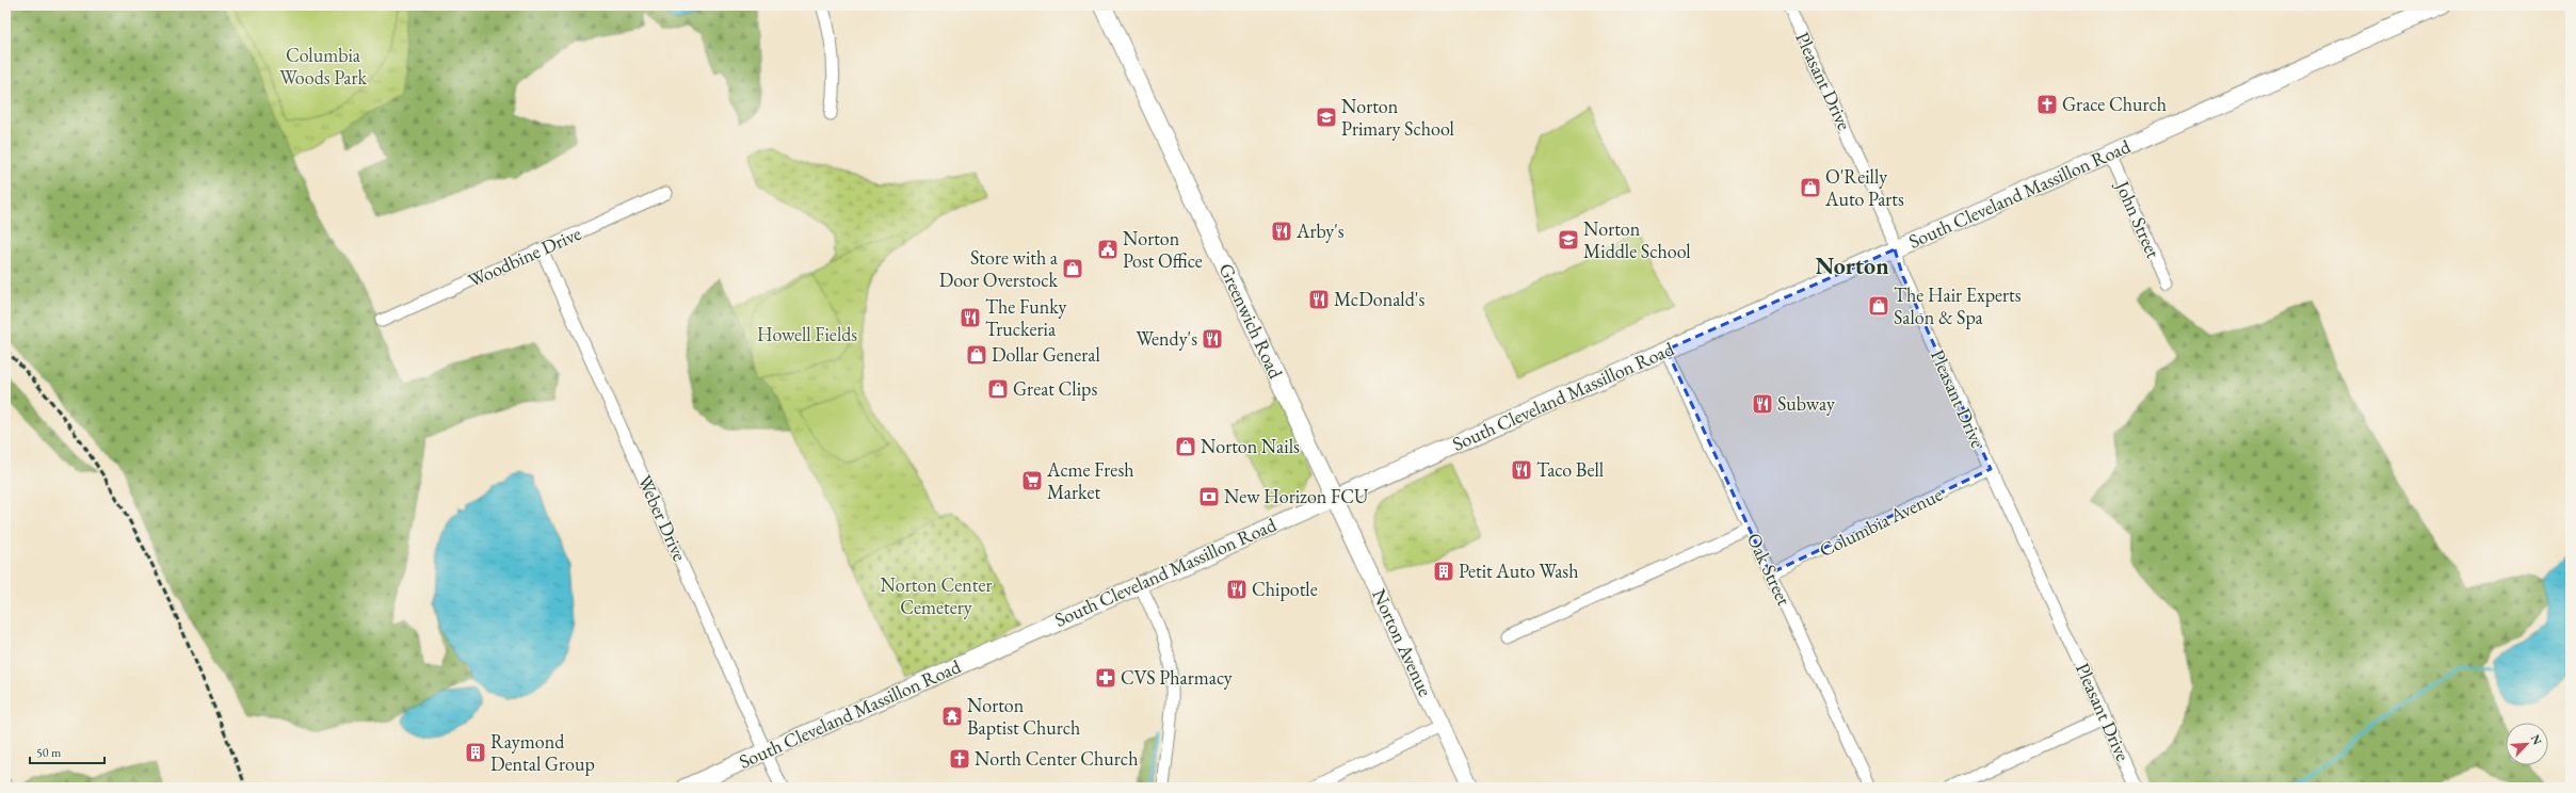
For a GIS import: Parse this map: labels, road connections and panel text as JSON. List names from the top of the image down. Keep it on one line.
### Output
{"streets":{"main road":["South Cleveland Massillon Road","Greenwich Road","Norton Avenue"],"street":["Pleasant Drive","John Street","Woodbine Drive","Weber Drive","Columbia Avenue","Oak Street"]},"crossings":[["Pleasant Drive","South Cleveland Massillon Road"],["Pleasant Drive","Columbia Avenue"],["South Cleveland Massillon Road","John Street"],["South Cleveland Massillon Road","Greenwich Road"],["South Cleveland Massillon Road","Weber Drive"],["South Cleveland Massillon Road","Oak Street"],["South Cleveland Massillon Road","Norton Avenue"],["Woodbine Drive","Weber Drive"],["Greenwich Road","Norton Avenue"],["Columbia Avenue","Oak Street"]],"districts":["Norton"],"parks":["Columbia Woods Park","Howell Fields","Norton Center Cemetery"],"places":{"church":["Grace Church","North Center Church"],"school or university":["Norton Primary School","Norton Middle School"],"shop":["O'Reilly Auto Parts","Store with a Door Overstock","The Hair Experts Salon & Spa","Dollar General","Great Clips","Norton Nails"],"restaurant":["Arby's","McDonald's","The Funky Truckeria","Wendy's","Subway","Taco Bell","Chipotle"],"public building":["Norton Post Office"],"supermarket":["Acme Fresh Market"],"bank":["New Horizon FCU"],"building":["Petit Auto Wash","Raymond Dental Group"],"pharmacy":["CVS Pharmacy"],"temple":["Norton Baptist Church"]},"scale_bar":"50 m","north":"top right"}
